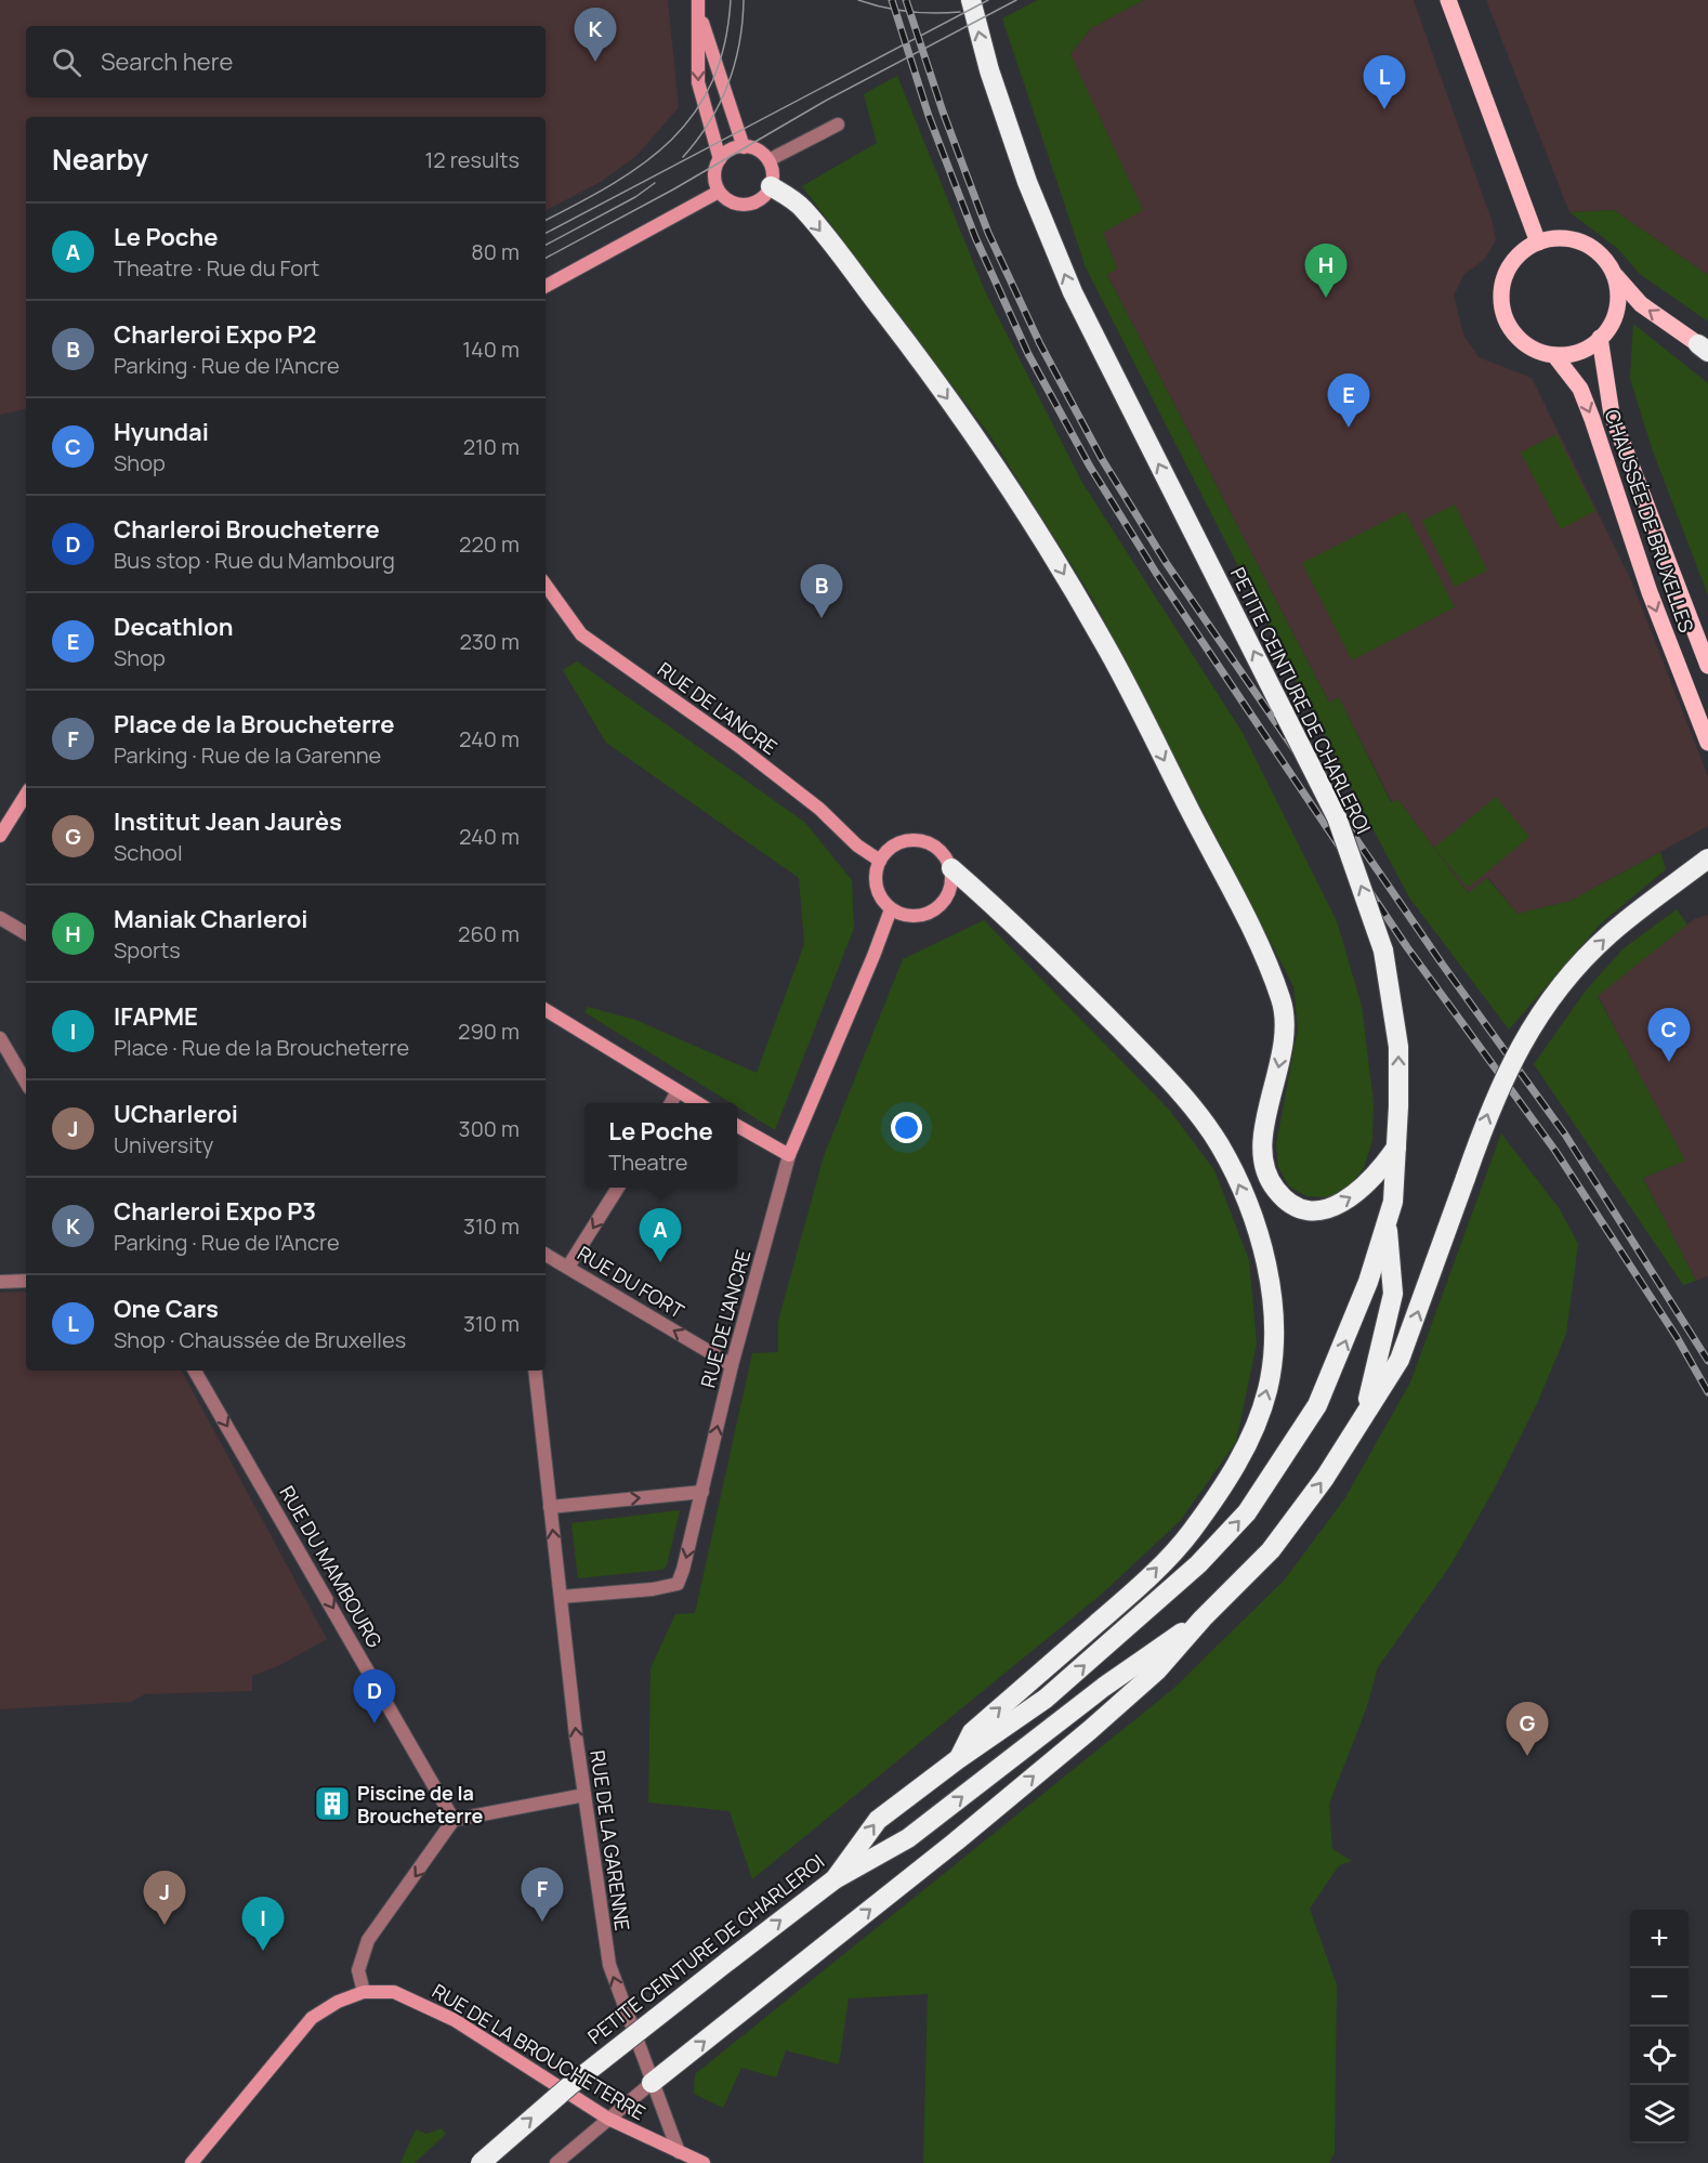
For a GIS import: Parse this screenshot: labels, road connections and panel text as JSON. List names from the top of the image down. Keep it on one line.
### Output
{"streets":{"highway":["PETITE CEINTURE DE CHARLEROI"],"main road":["CHAUSSÉE DE BRUXELLES"],"street":["RUE DE L'ANCRE","RUE DU FORT","RUE DU MAMBOURG","RUE DE LA GARENNE","RUE DE LA BROUCHETERRE"]},"crossings":[["RUE DE L'ANCRE","RUE DU FORT"],["RUE DE LA GARENNE","RUE DE LA BROUCHETERRE"]],"one_way":["RUE DU FORT","RUE DU MAMBOURG","RUE DE LA GARENNE"],"places":{"building":["Piscine de la Broucheterre"]},"page":{"pins":["K","L","H","E","B","C","A","D","G","F","J","I"],"search":"Search here","heading":["Nearby","12 results"],"list":[{"mark":"A","name":"Le Poche","note":"Theatre · Rue du Fort","value":"80 m"},{"mark":"B","name":"Charleroi Expo P2","note":"Parking · Rue de l'Ancre","value":"140 m"},{"mark":"C","name":"Hyundai","note":"Shop","value":"210 m"},{"mark":"D","name":"Charleroi Broucheterre","note":"Bus stop · Rue du Mambourg","value":"220 m"},{"mark":"E","name":"Decathlon","note":"Shop","value":"230 m"},{"mark":"F","name":"Place de la Broucheterre","note":"Parking · Rue de la Garenne","value":"240 m"},{"mark":"G","name":"Institut Jean Jaurès","note":"School","value":"240 m"},{"mark":"H","name":"Maniak Charleroi","note":"Sports","value":"260 m"},{"mark":"I","name":"IFAPME","note":"Place · Rue de la Broucheterre","value":"290 m"},{"mark":"J","name":"UCharleroi","note":"University","value":"300 m"},{"mark":"K","name":"Charleroi Expo P3","note":"Parking · Rue de l'Ancre","value":"310 m"},{"mark":"L","name":"One Cars","note":"Shop · Chaussée de Bruxelles","value":"310 m"}],"popup":["Le Poche","Theatre"],"map_buttons":["+","−"]}}
